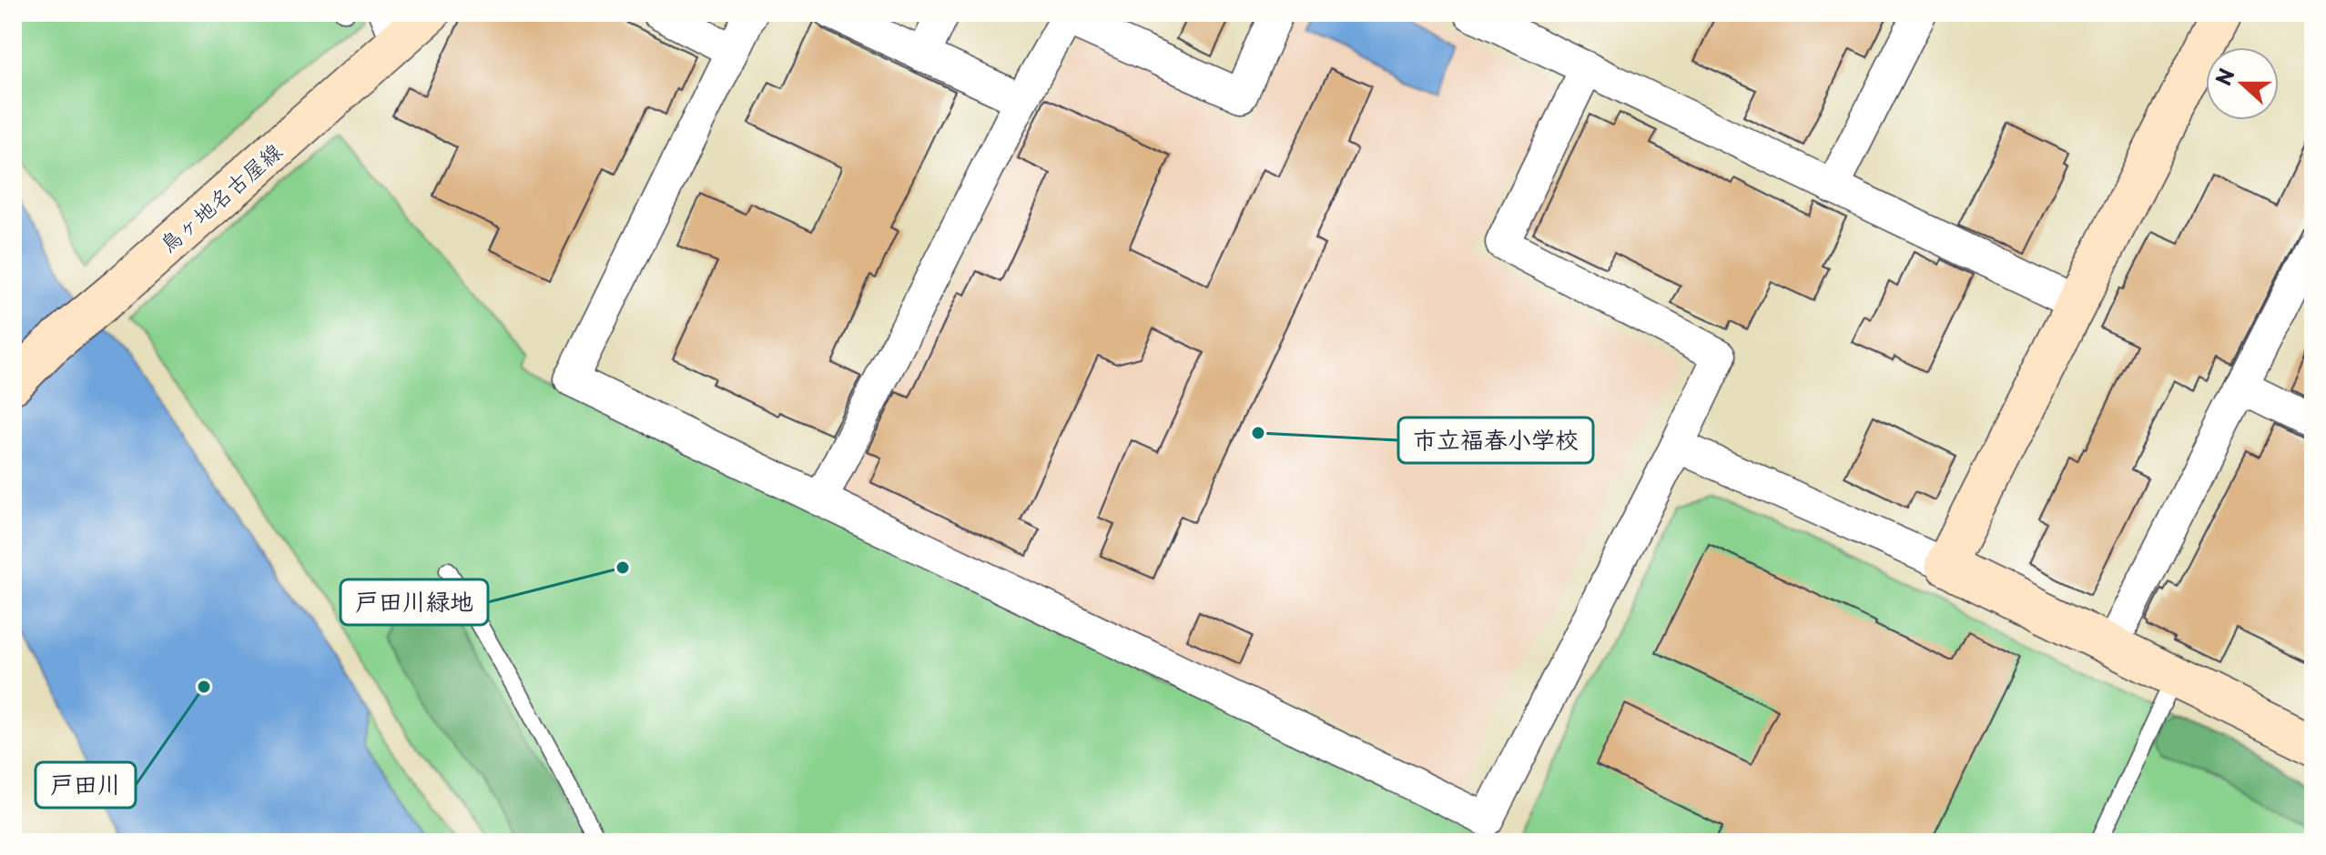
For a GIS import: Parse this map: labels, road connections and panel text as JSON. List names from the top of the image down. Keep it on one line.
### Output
{"streets":{"street":["鳥ヶ地名古屋線"]},"places":["市立福春小学校","戸田川緑地","戸田川"],"north":"left"}
